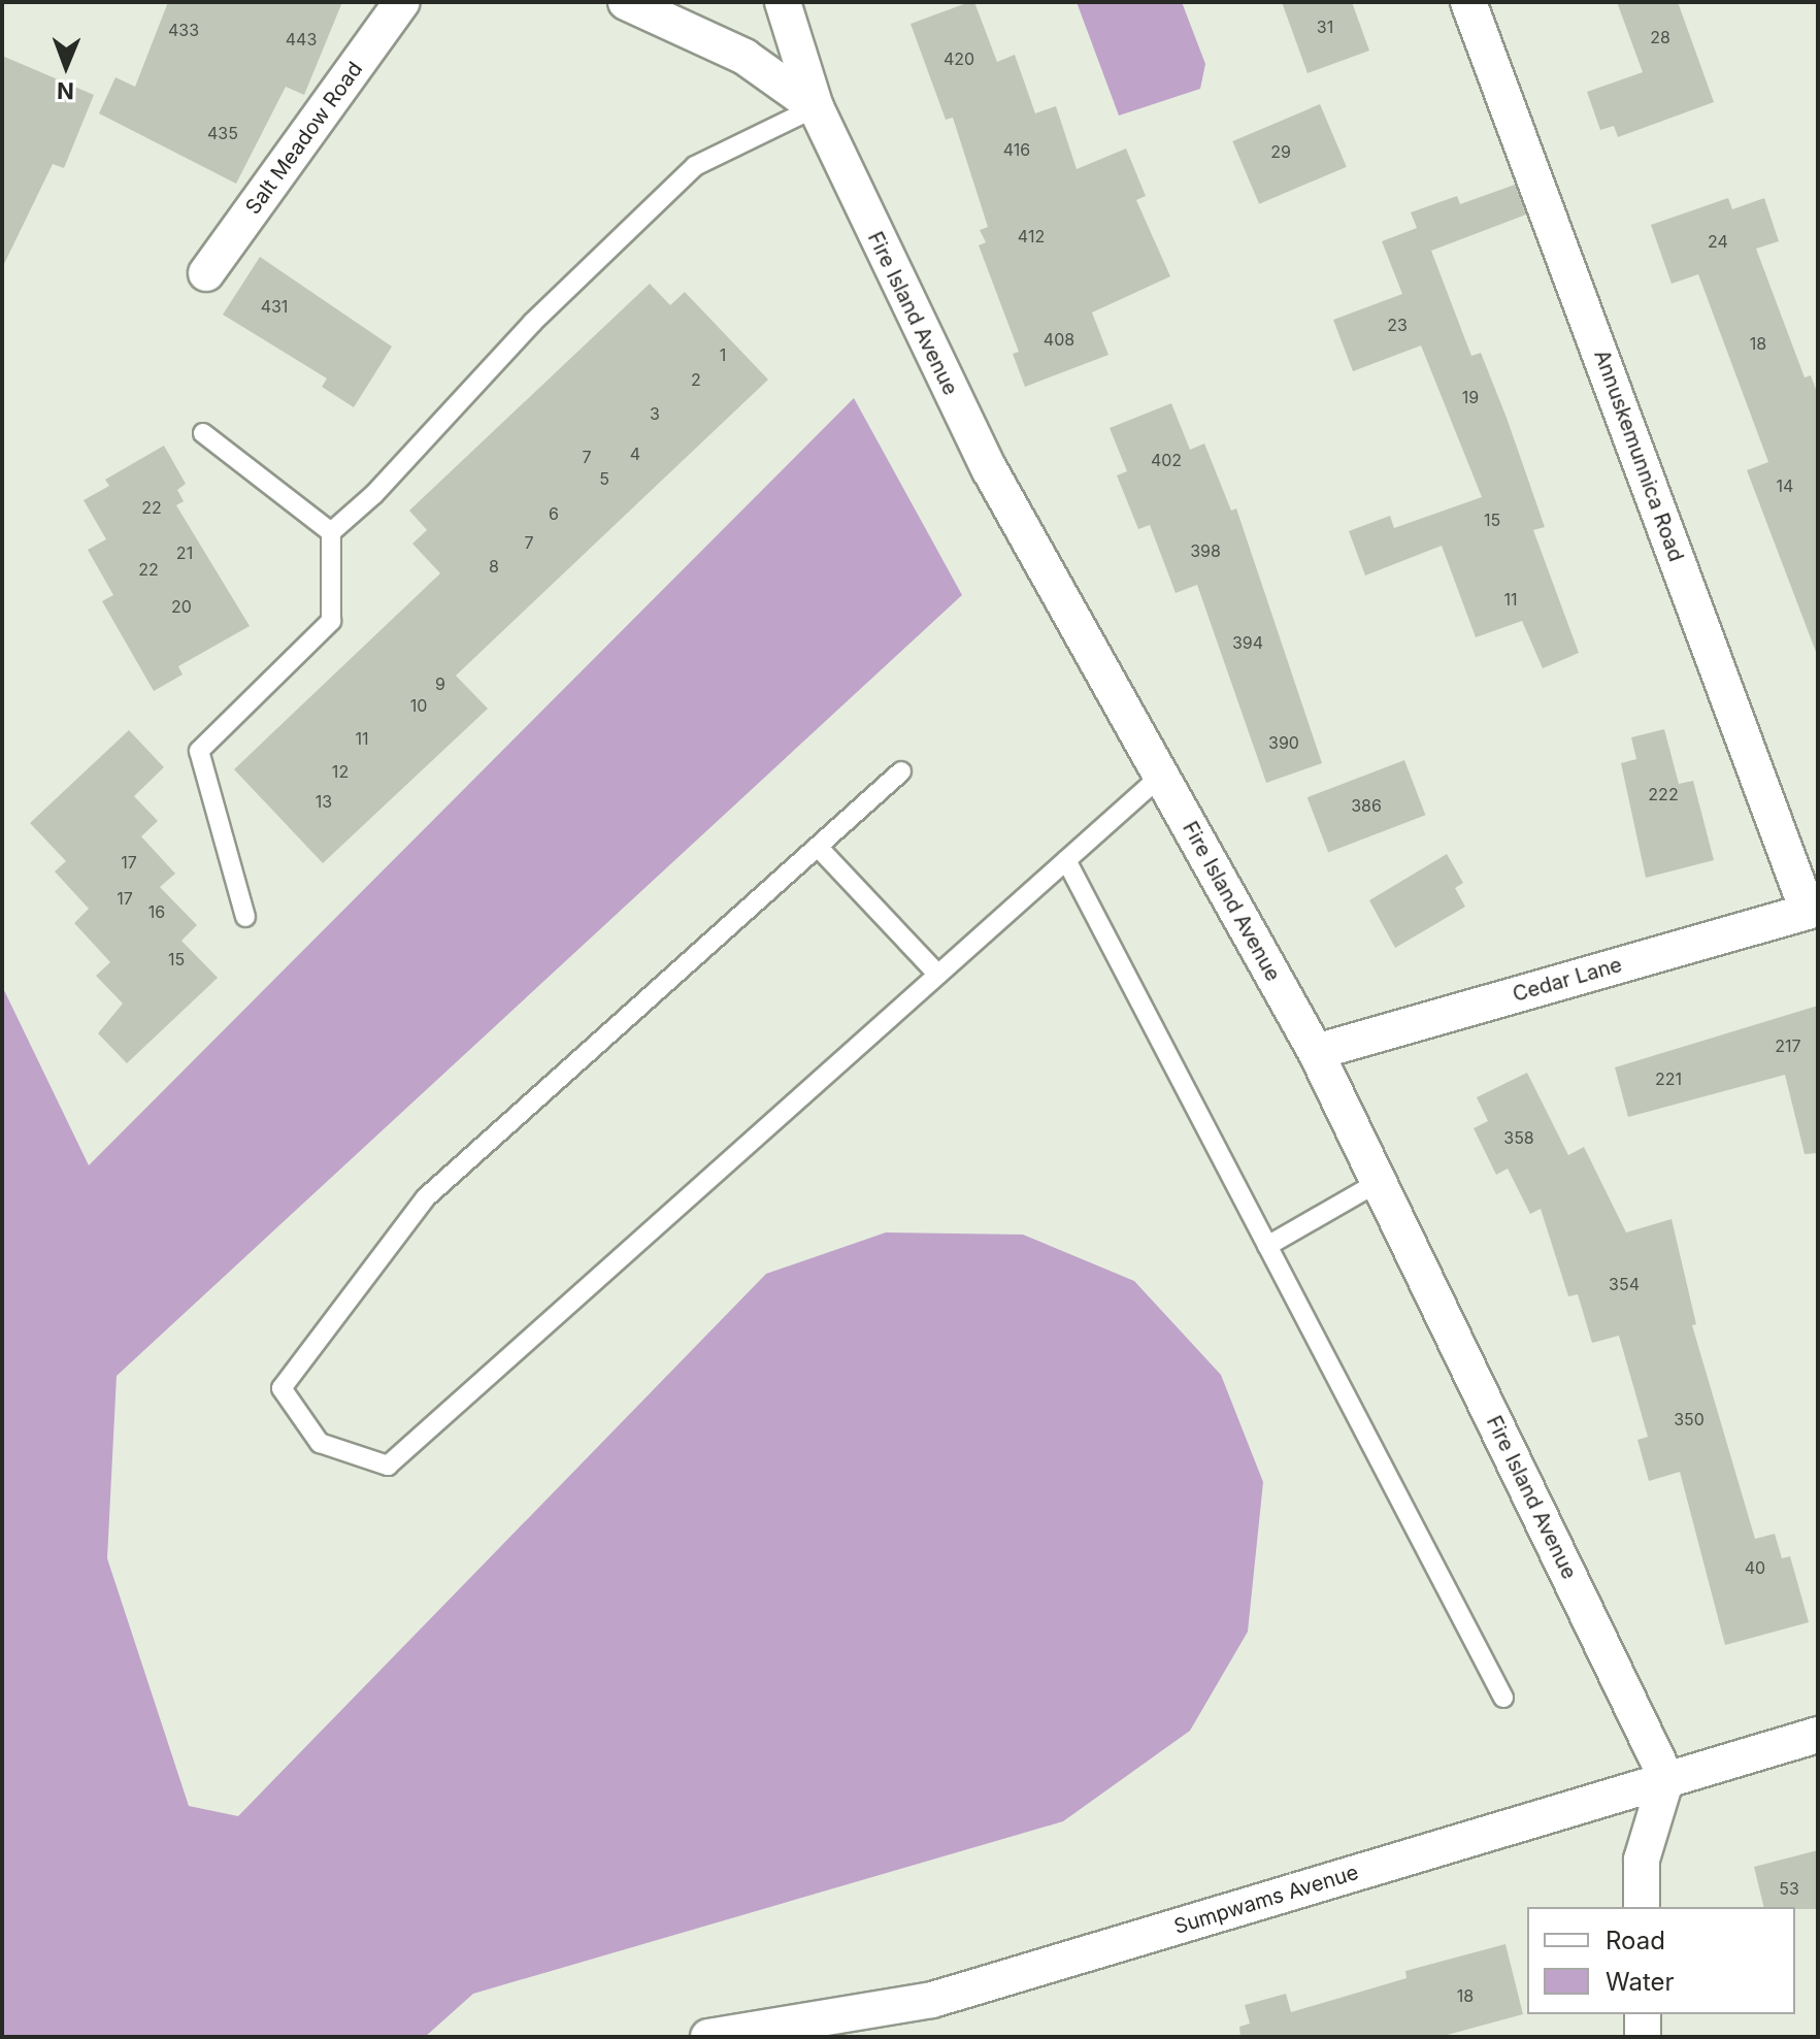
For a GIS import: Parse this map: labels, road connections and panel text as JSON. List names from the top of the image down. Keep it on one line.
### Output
{"streets":{"street":["Salt Meadow Road","Fire Island Avenue","Annuskemunnica Road","Cedar Lane","Sumpwams Avenue"]},"crossings":[["Fire Island Avenue","Cedar Lane"],["Fire Island Avenue","Sumpwams Avenue"],["Annuskemunnica Road","Cedar Lane"]],"house_numbers":["31","433","28","443","420","435","416","29","412","24","431","23","408","18","1","2","19","3","4","7","402","5","14","22","6","15","7","398","21","8","22","11","20","394","9","10","11","390","12","222","13","386","17","17","16","15","217","221","358","354","350","40","53","18"],"legend":["Road","Water"],"north":"bottom"}
